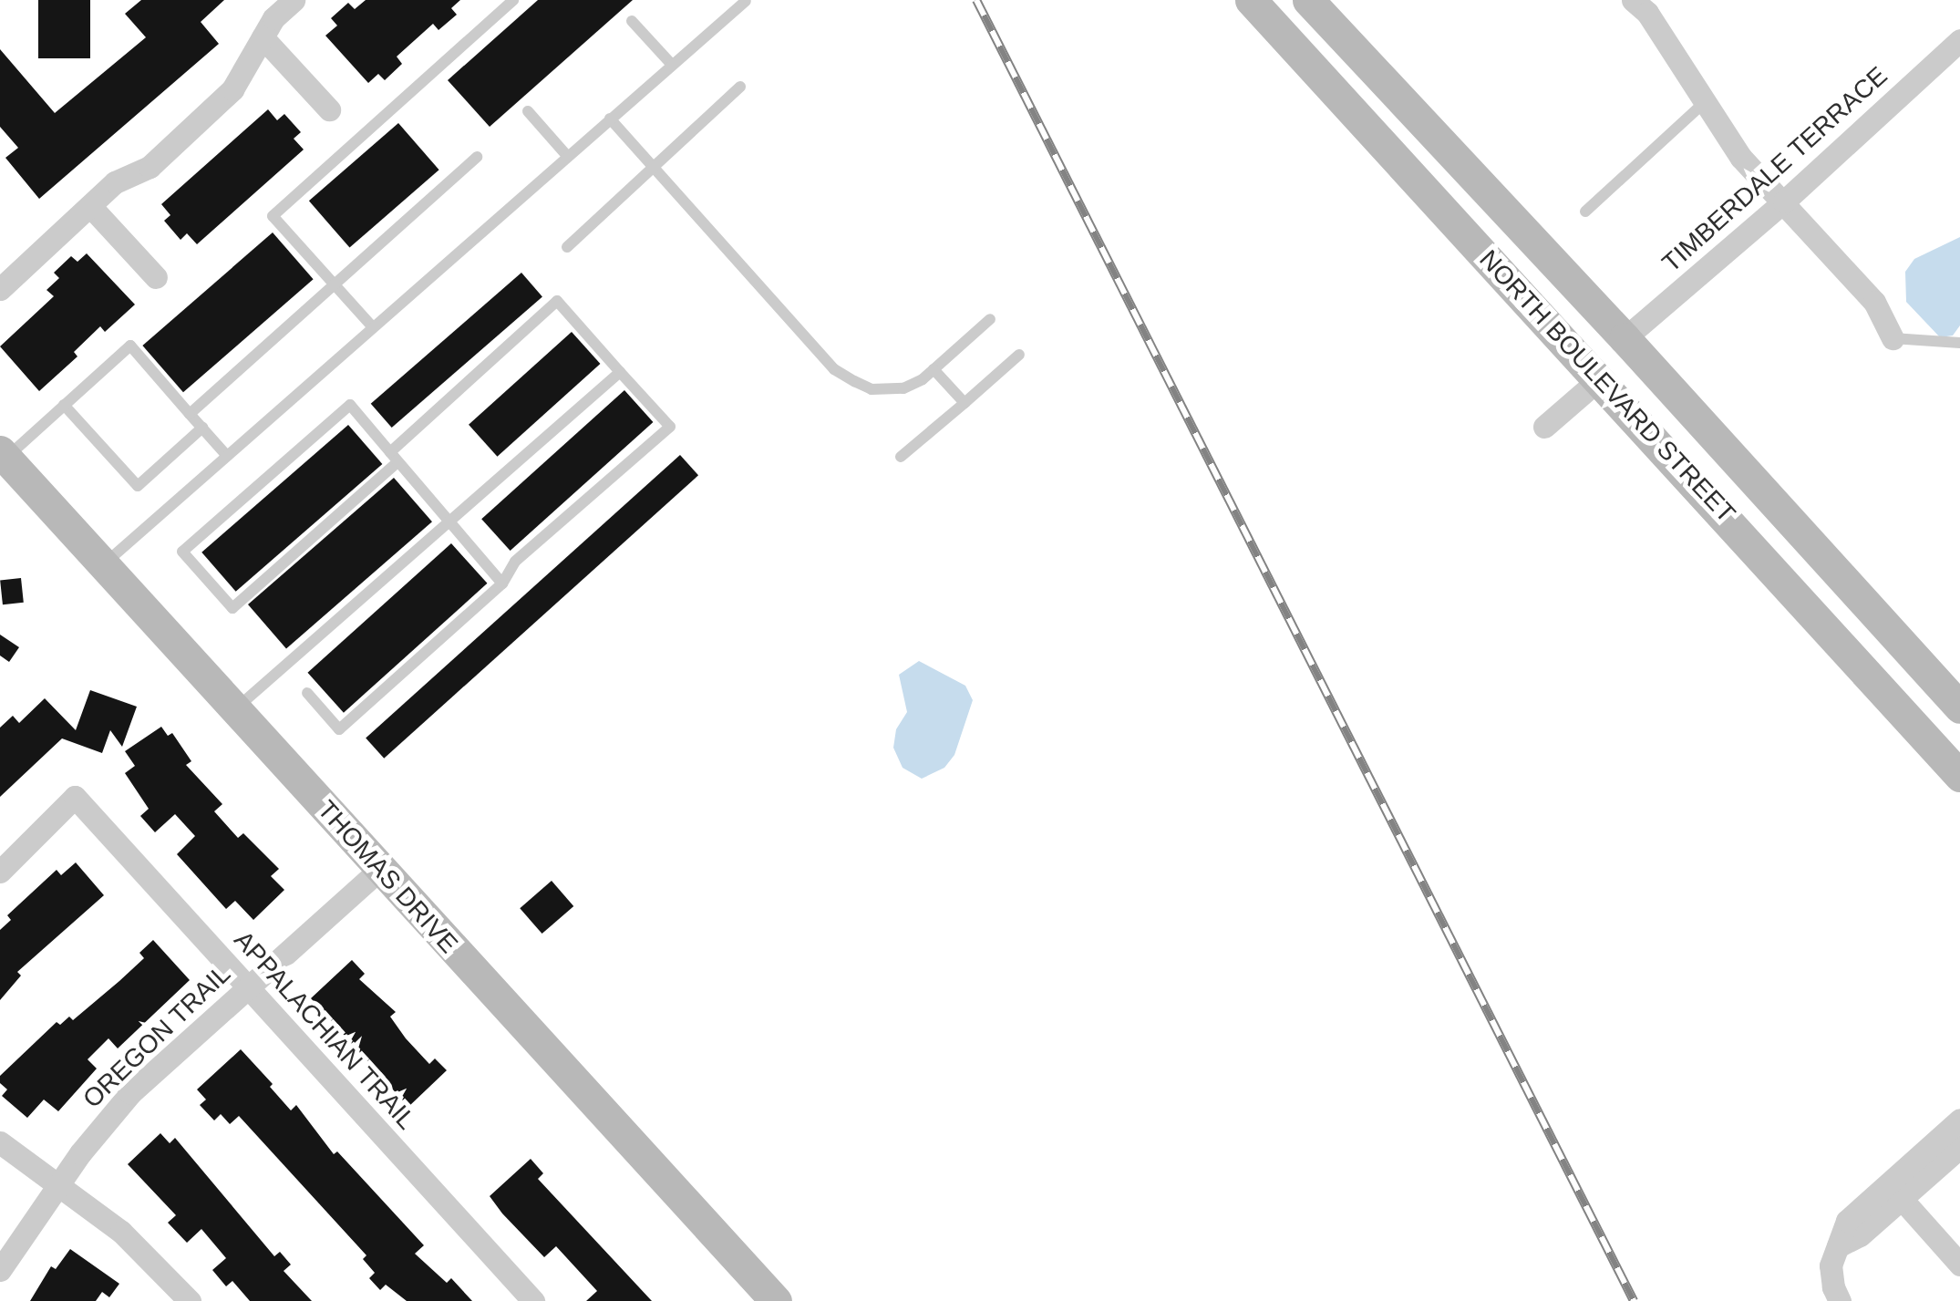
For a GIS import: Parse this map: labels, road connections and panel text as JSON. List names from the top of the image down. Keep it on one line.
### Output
{"streets":{"main road":["NORTH BOULEVARD STREET","THOMAS DRIVE"],"street":["TIMBERDALE TERRACE","APPALACHIAN TRAIL","OREGON TRAIL"]},"crossings":[["TIMBERDALE TERRACE","NORTH BOULEVARD STREET"],["THOMAS DRIVE","OREGON TRAIL"],["APPALACHIAN TRAIL","OREGON TRAIL"]]}
